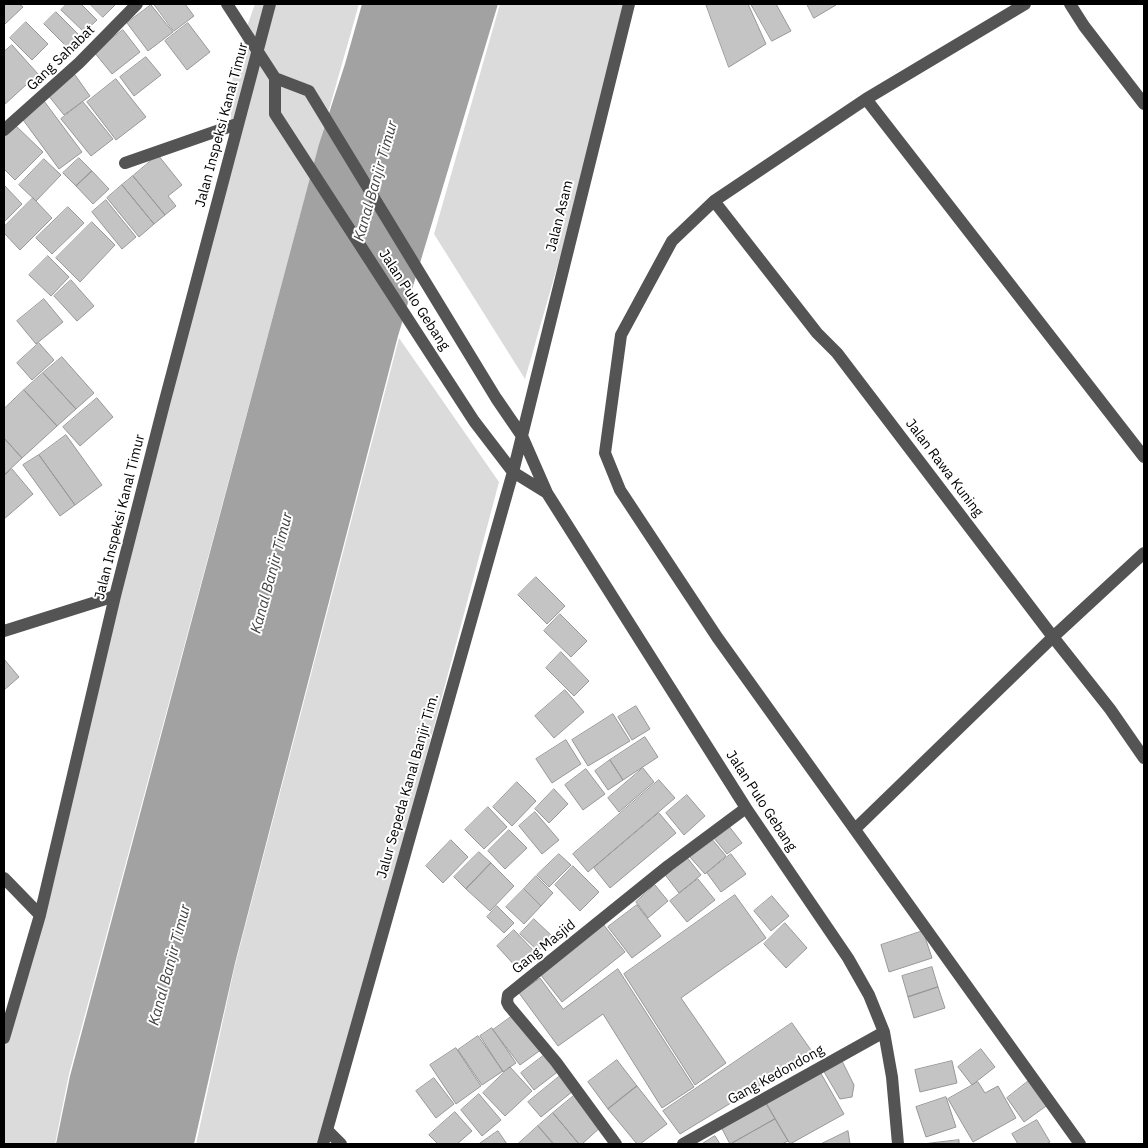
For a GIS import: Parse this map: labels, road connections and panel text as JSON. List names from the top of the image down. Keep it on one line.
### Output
{"streets":{"street":["Gang Sahabat","Jalan Inspeksi Kanal Timur","Jalan Asam","Jalan Pulo Gebang","Jalan Rawa Kuning","Jalur Sepeda Kanal Banjir Tim.","Gang Masjid","Gang Kedondong"]},"crossings":[["Jalan Asam","Jalan Pulo Gebang"],["Jalan Asam","Jalur Sepeda Kanal Banjir Tim."],["Jalan Pulo Gebang","Jalur Sepeda Kanal Banjir Tim."],["Jalan Pulo Gebang","Gang Masjid"],["Jalan Pulo Gebang","Gang Kedondong"]],"water":["Kanal Banjir Timur"]}
